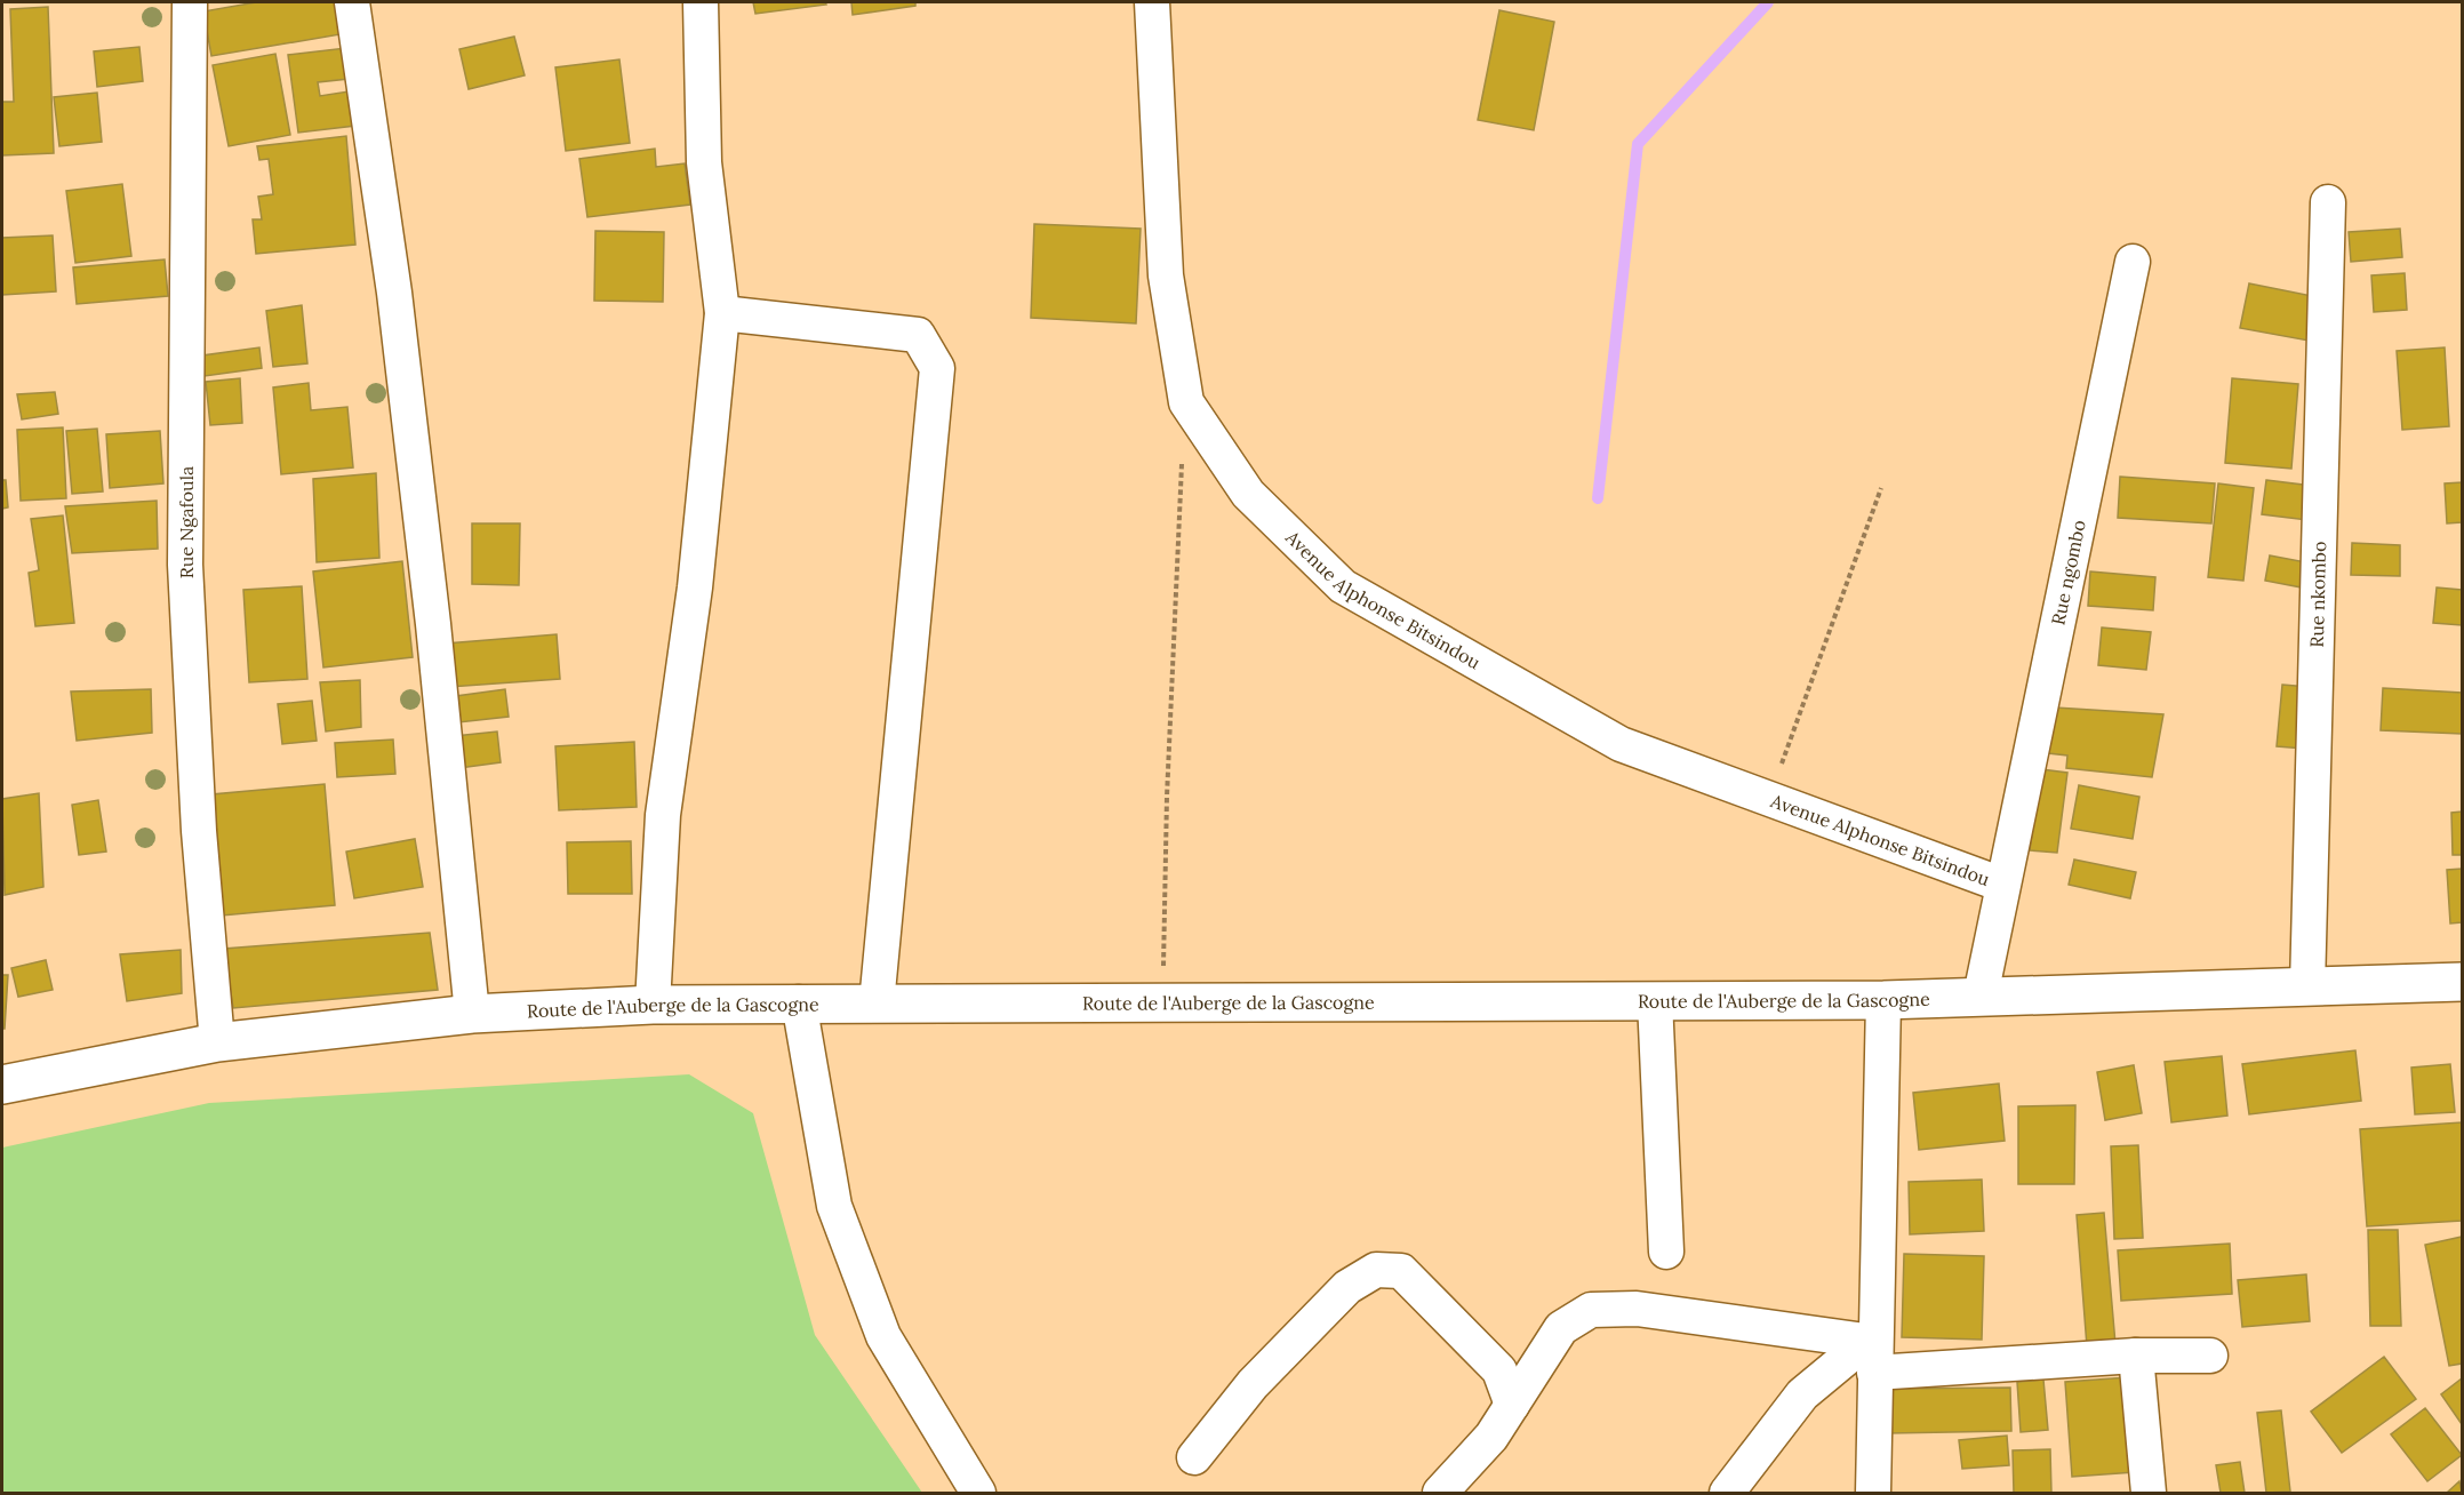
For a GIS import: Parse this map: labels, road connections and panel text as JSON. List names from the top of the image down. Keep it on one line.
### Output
{"streets":{"street":["Rue Ngafoula","Rue ngombo","Rue nkombo","Avenue Alphonse Bitsindou","Route de l'Auberge de la Gascogne"]},"crossings":[["Rue Ngafoula","Route de l'Auberge de la Gascogne"],["Rue ngombo","Avenue Alphonse Bitsindou"],["Rue ngombo","Route de l'Auberge de la Gascogne"],["Rue nkombo","Route de l'Auberge de la Gascogne"]]}
